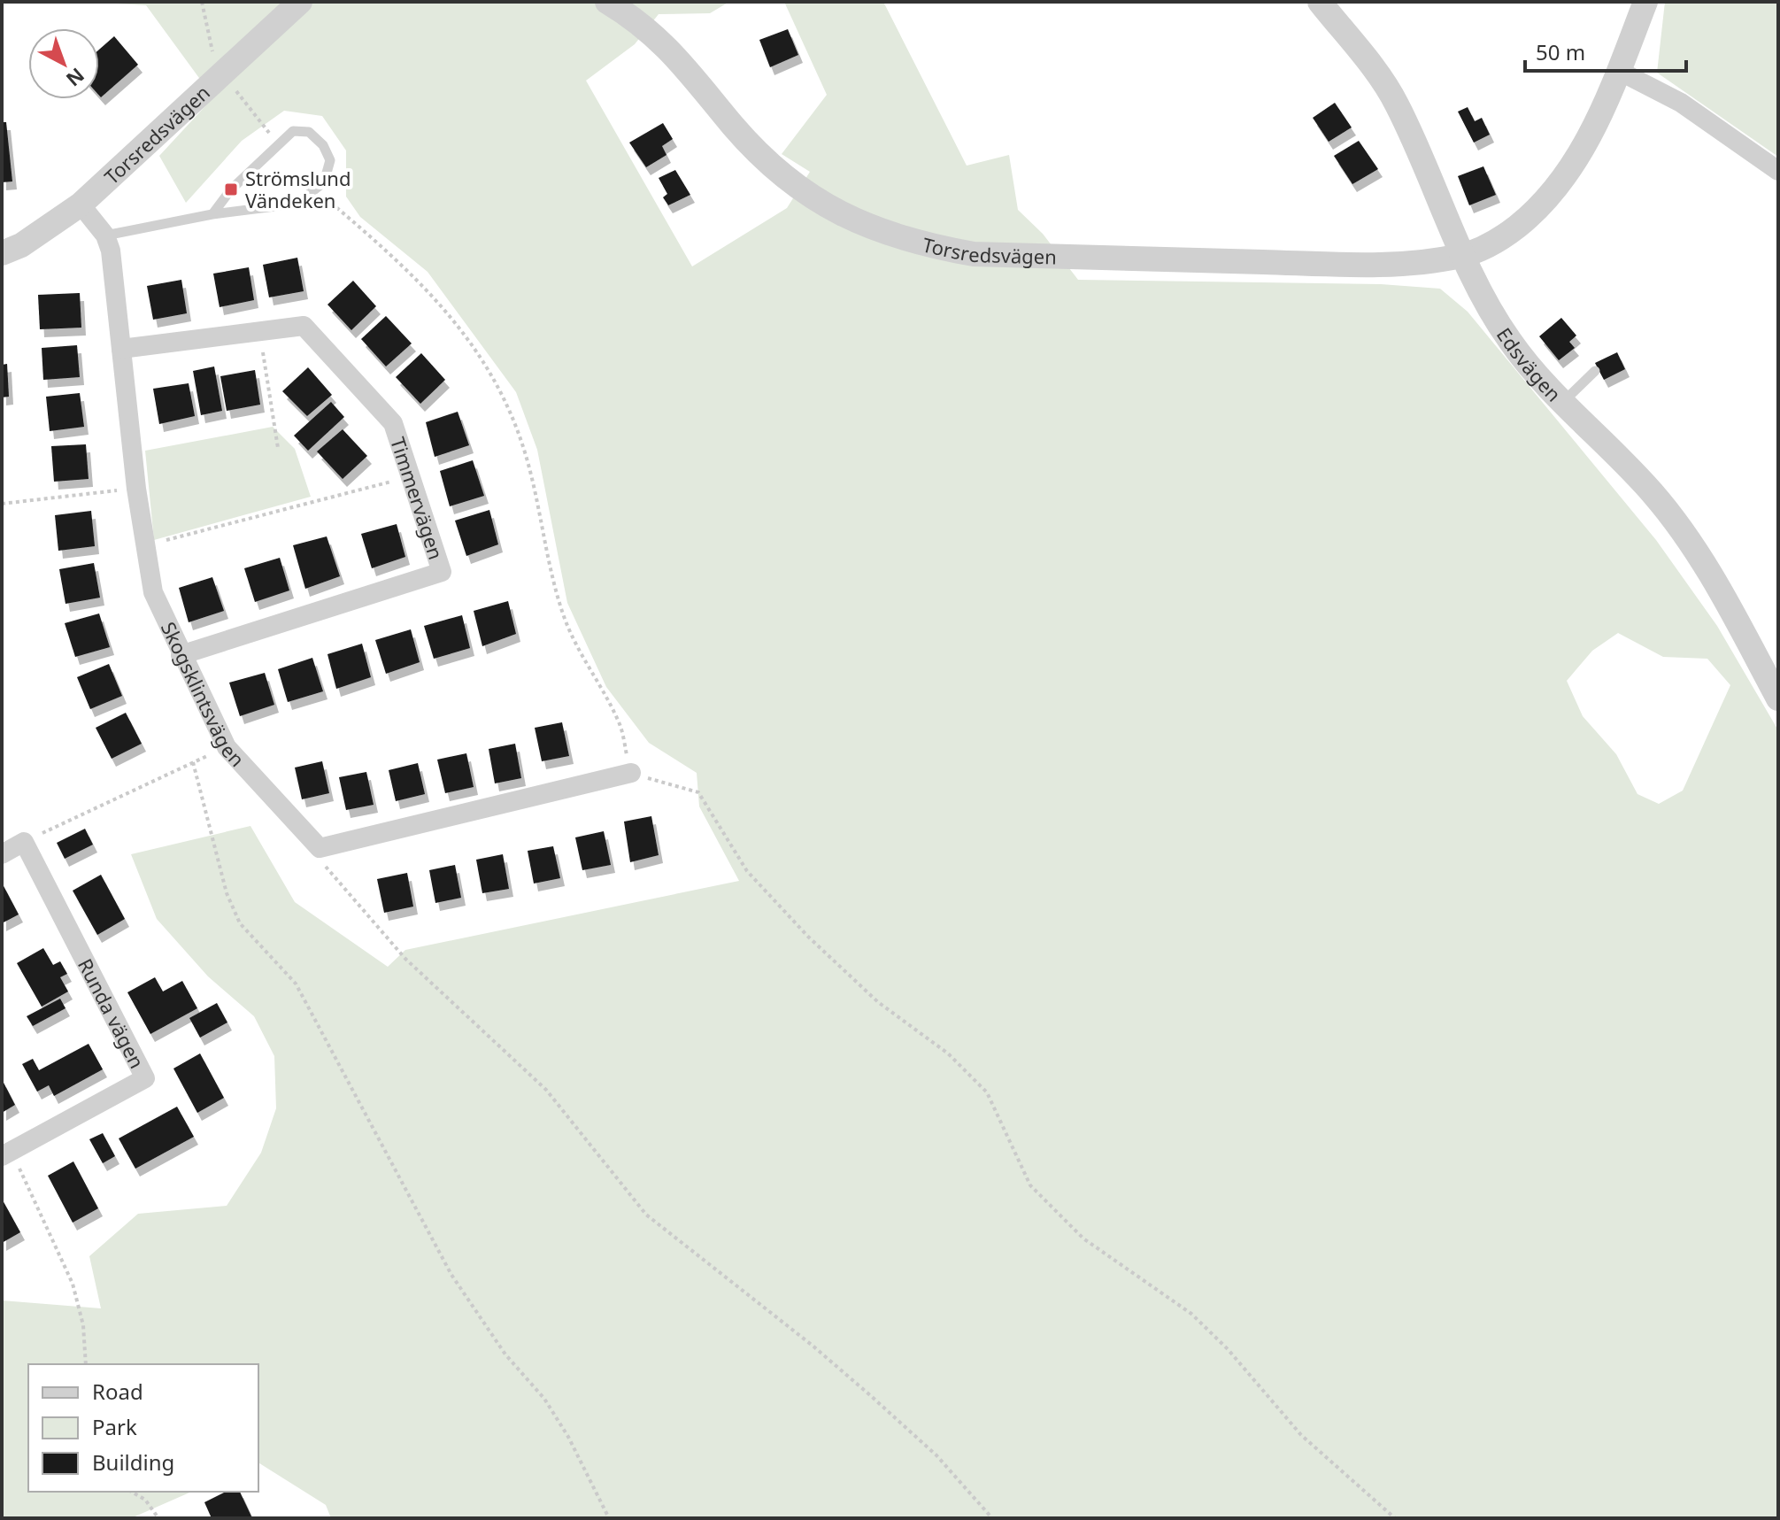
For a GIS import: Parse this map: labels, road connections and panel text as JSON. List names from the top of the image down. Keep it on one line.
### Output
{"streets":{"street":["Torsredsvägen","Edsvägen","Timmervägen","Skogsklintsvägen","Runda vägen"]},"crossings":[["Torsredsvägen","Edsvägen"],["Torsredsvägen","Skogsklintsvägen"],["Timmervägen","Skogsklintsvägen"]],"places":{"transit":["Strömslund Vändeken"]},"legend":["Road","Park","Building"],"scale_bar":"50 m","north":"bottom right"}
